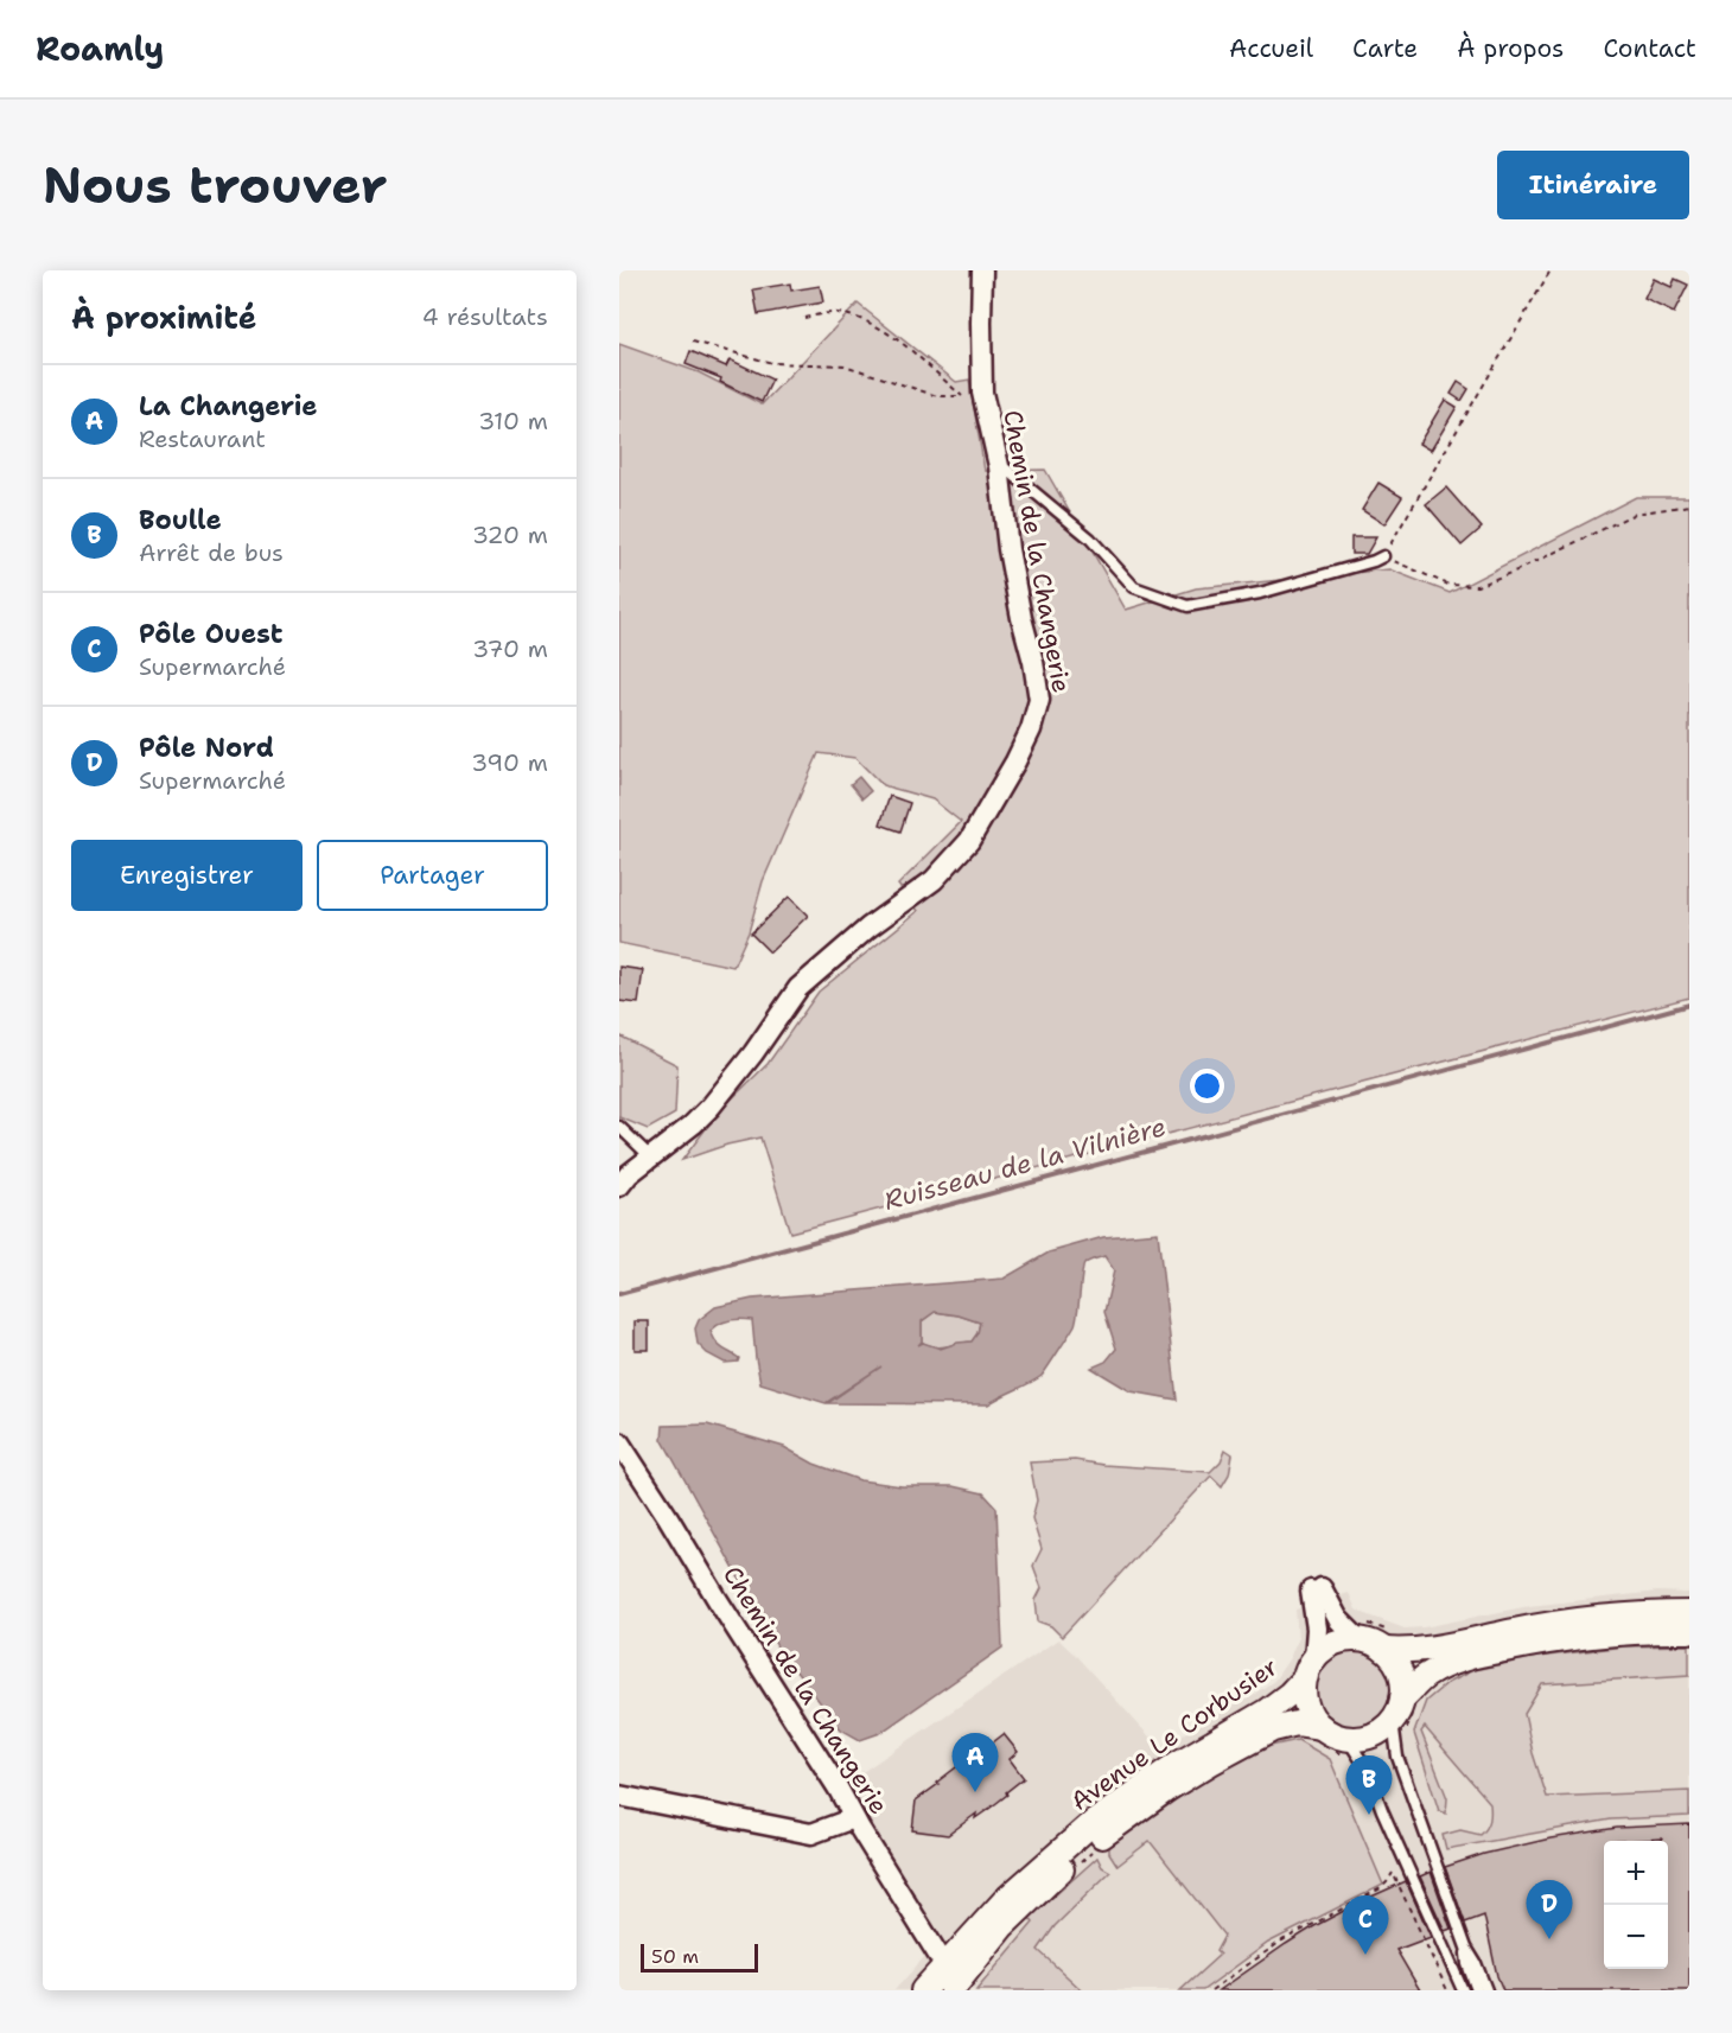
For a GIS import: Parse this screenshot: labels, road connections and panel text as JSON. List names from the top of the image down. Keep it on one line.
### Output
{"streets":{"street":["Chemin de la Changerie","Avenue Le Corbusier"]},"crossings":[["Chemin de la Changerie","Avenue Le Corbusier"]],"water":["Ruisseau de la Vilnière"],"scale_bar":"50 m","page":{"header":"Roamly","nav":["Accueil","Carte","À propos","Contact"],"buttons":["Itinéraire",["Enregistrer","Partager"]],"title":"Nous trouver","heading":["À proximité","4 résultats"],"list":[{"mark":"A","name":"La Changerie","note":"Restaurant","value":"310 m"},{"mark":"B","name":"Boulle","note":"Arrêt de bus","value":"320 m"},{"mark":"C","name":"Pôle Ouest","note":"Supermarché","value":"370 m"},{"mark":"D","name":"Pôle Nord","note":"Supermarché","value":"390 m"}],"pins":["A","B","D","C"],"map_buttons":["+","−"],"scale":"50 m"}}
